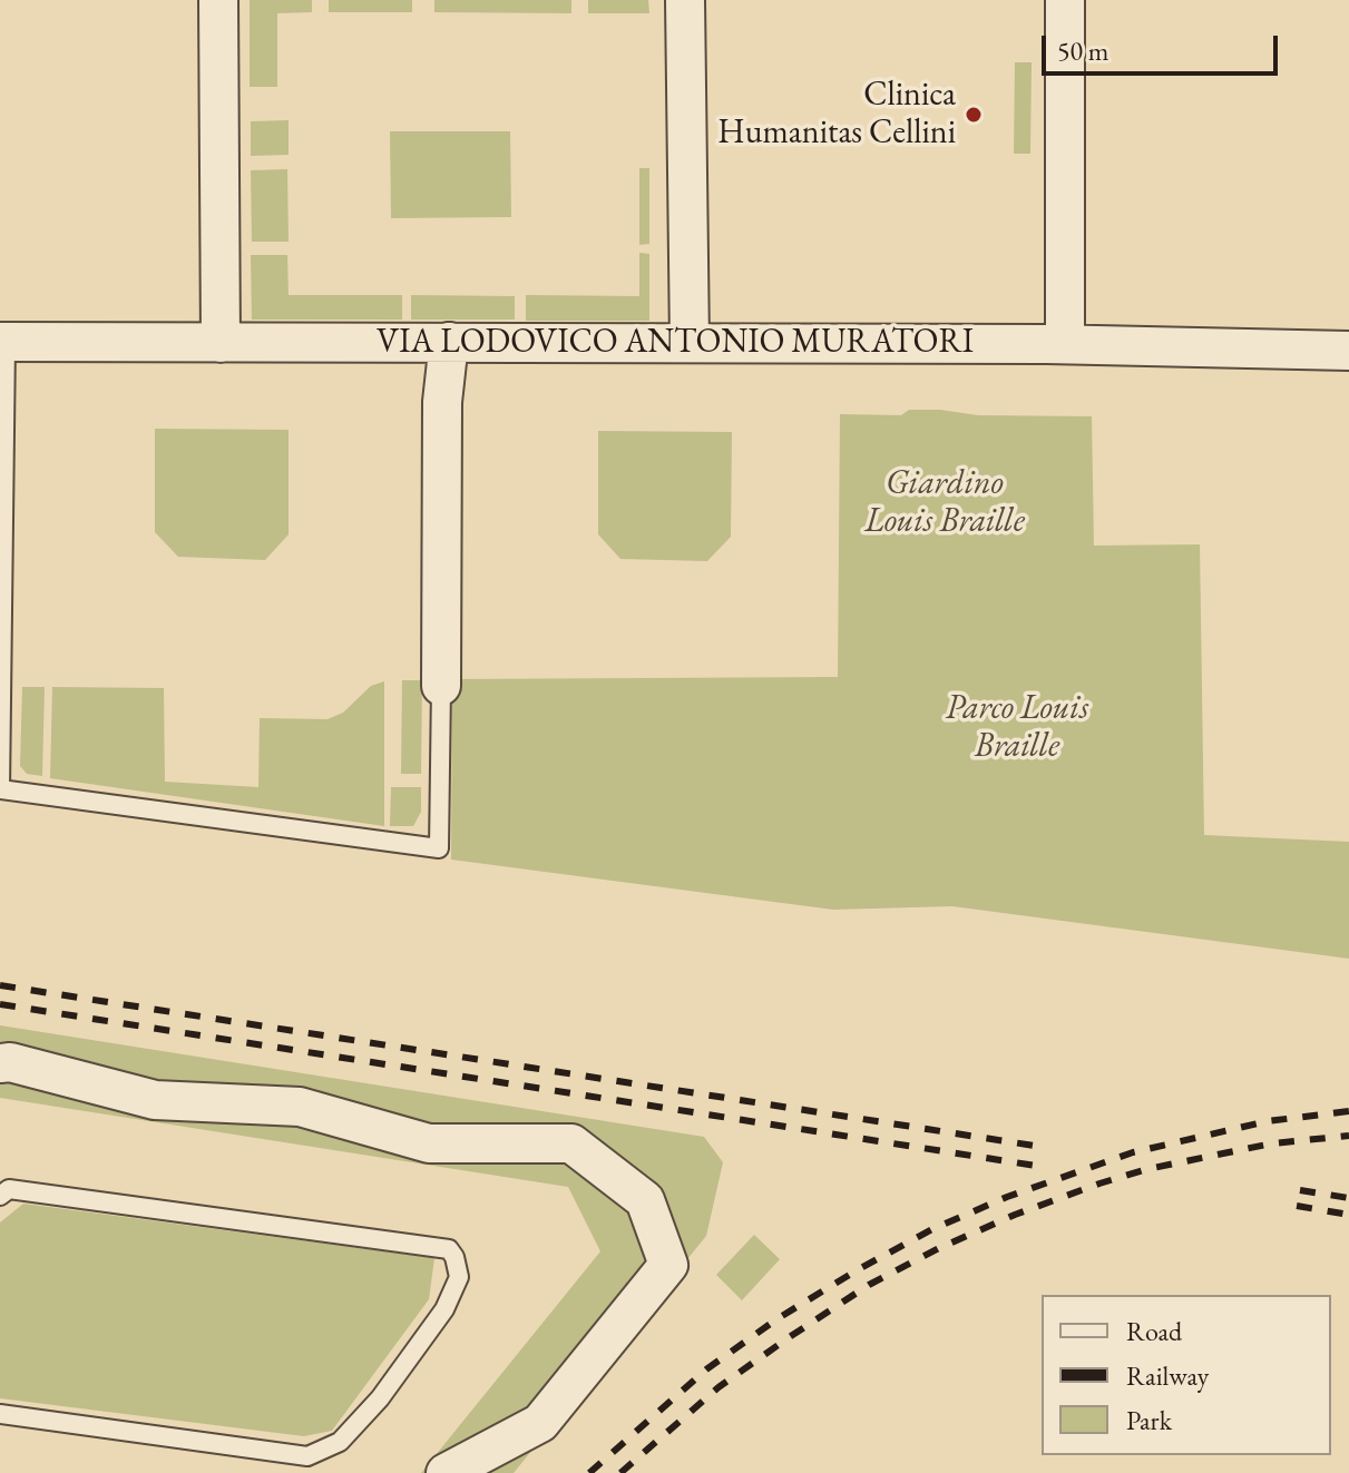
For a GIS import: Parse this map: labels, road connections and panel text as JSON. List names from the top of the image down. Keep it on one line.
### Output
{"streets":{"street":["VIA LODOVICO ANTONIO MURATORI"]},"parks":["Giardino Louis Braille","Parco Louis Braille"],"places":["Clinica Humanitas Cellini"],"legend":["Road","Railway","Park"],"scale_bar":"50 m"}
